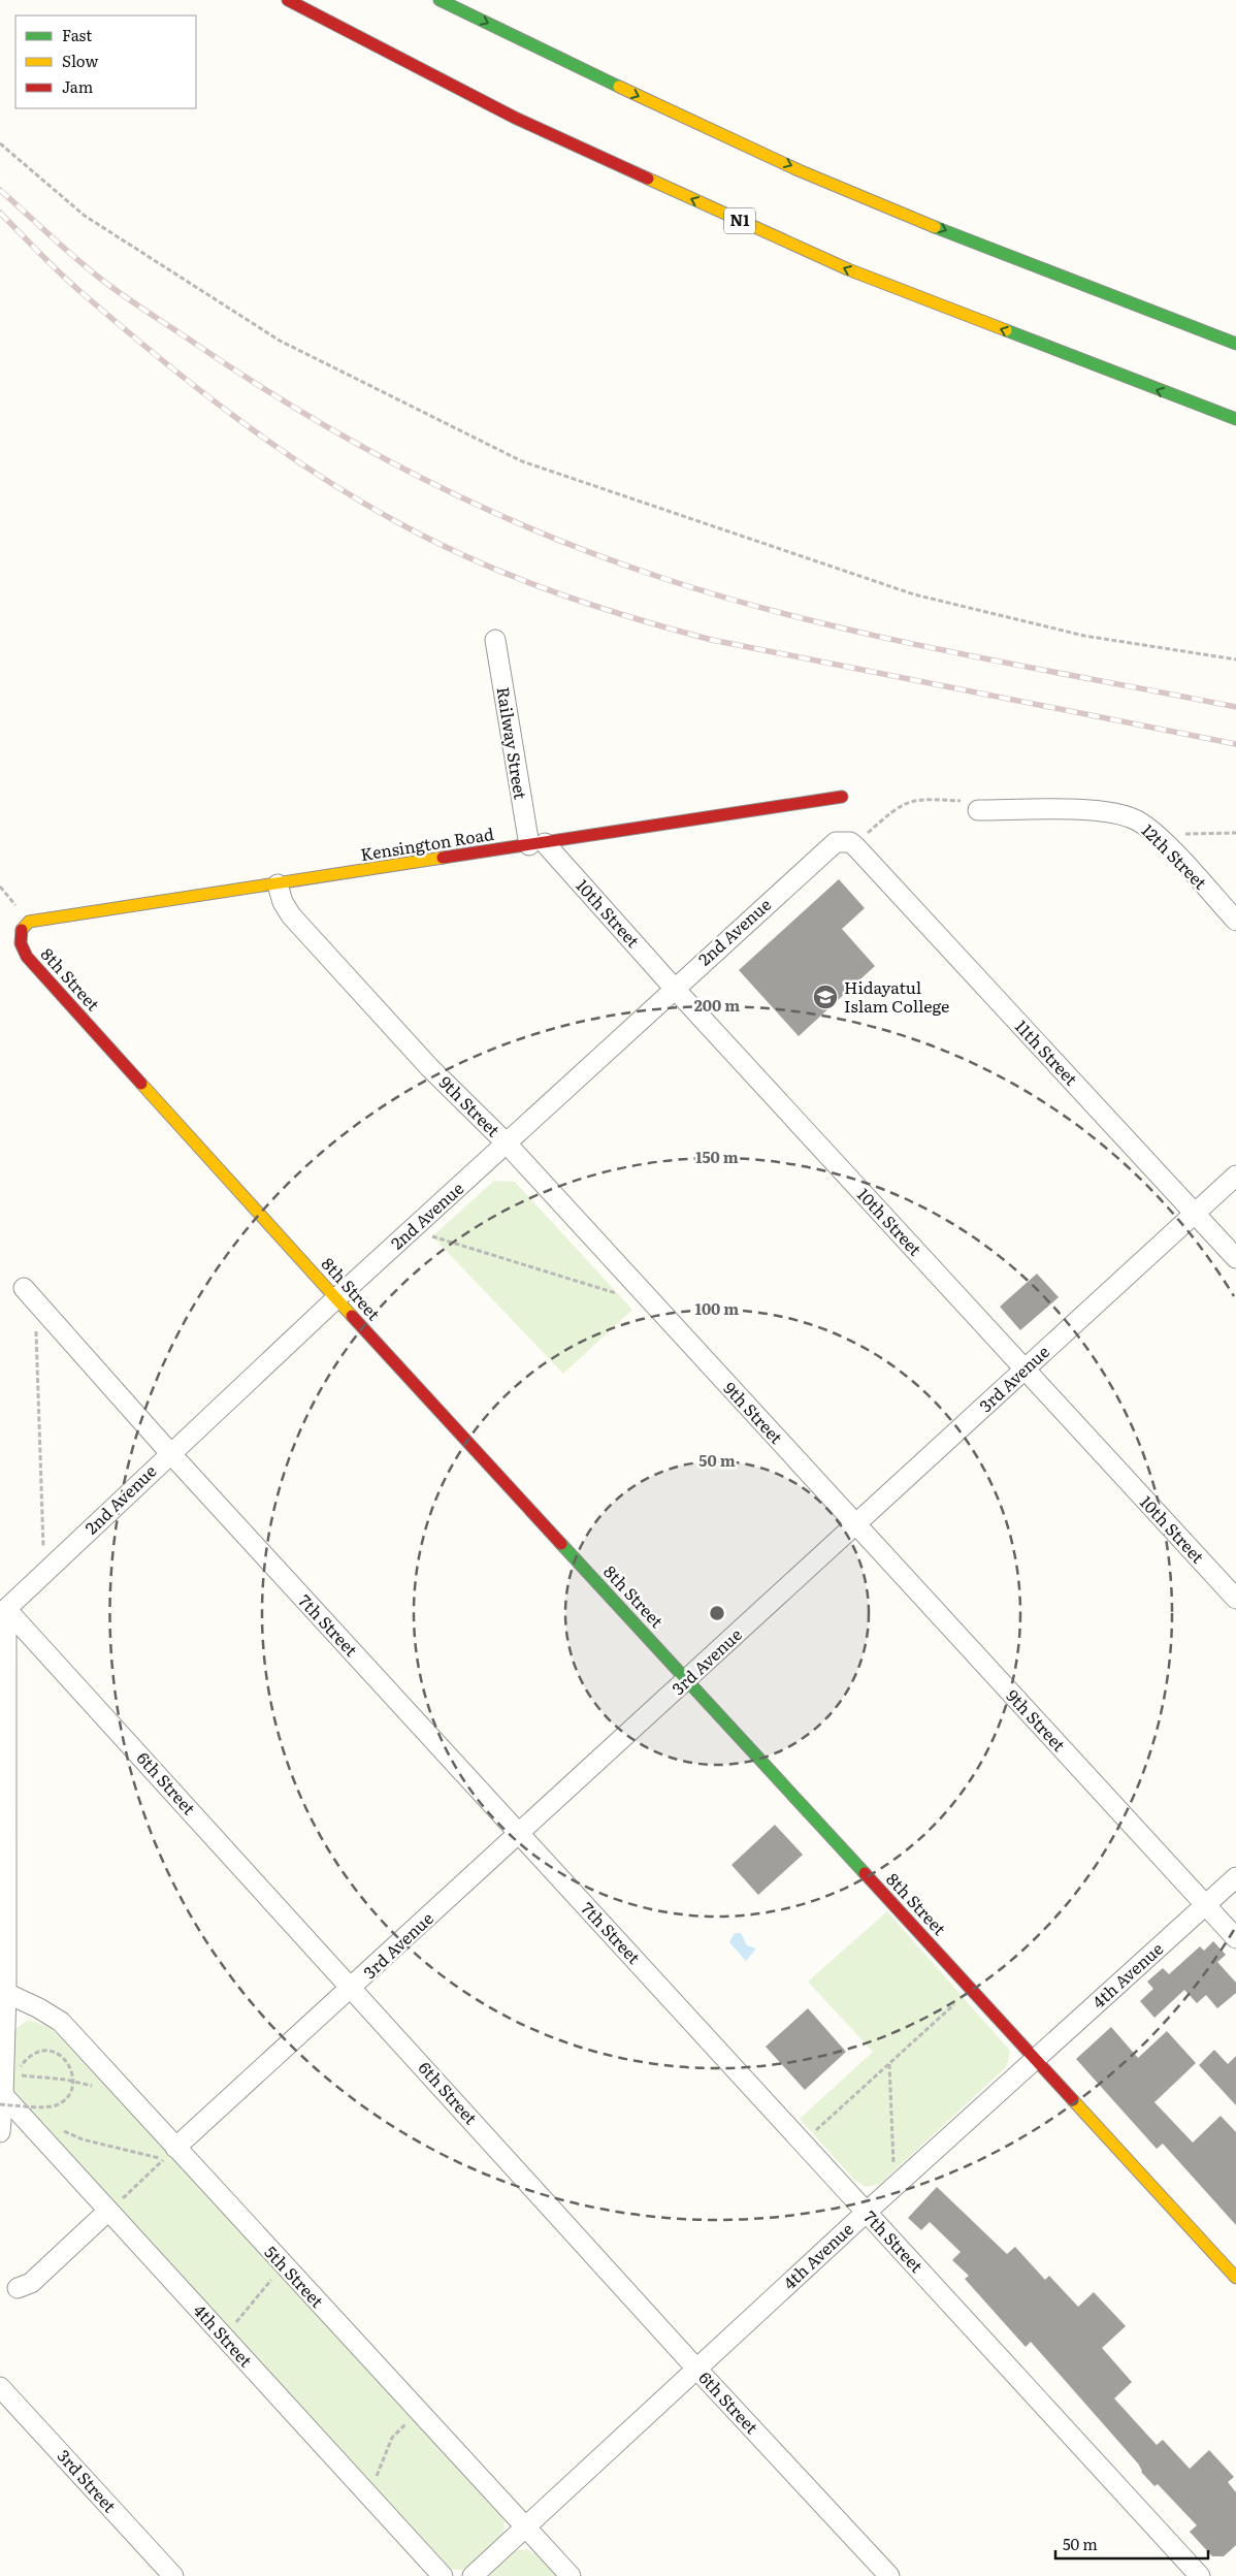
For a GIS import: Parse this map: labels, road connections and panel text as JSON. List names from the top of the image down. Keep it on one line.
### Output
{"streets":{"main road":["N1","Kensington Road","8th Street"],"street":["Railway Street","12th Street","10th Street","2nd Avenue","11th Street","9th Street","3rd Avenue","7th Street","6th Street","4th Avenue","5th Street","4th Street","3rd Street"]},"crossings":[["Railway Street","Kensington Road"],["Railway Street","10th Street"],["Kensington Road","10th Street"],["Kensington Road","8th Street"],["Kensington Road","9th Street"],["10th Street","2nd Avenue"],["10th Street","3rd Avenue"],["2nd Avenue","8th Street"],["2nd Avenue","11th Street"],["2nd Avenue","9th Street"],["2nd Avenue","7th Street"],["2nd Avenue","6th Street"],["8th Street","3rd Avenue"],["8th Street","4th Avenue"],["11th Street","3rd Avenue"],["9th Street","3rd Avenue"],["9th Street","4th Avenue"],["3rd Avenue","7th Street"],["3rd Avenue","6th Street"],["3rd Avenue","5th Street"],["7th Street","4th Avenue"],["6th Street","4th Avenue"],["4th Avenue","5th Street"]],"places":{"school or university":["Hidayatul Islam College"]},"legend":["Fast","Slow","Jam"],"scale_bar":"50 m","rings":["200 m","150 m","100 m","50 m"]}
